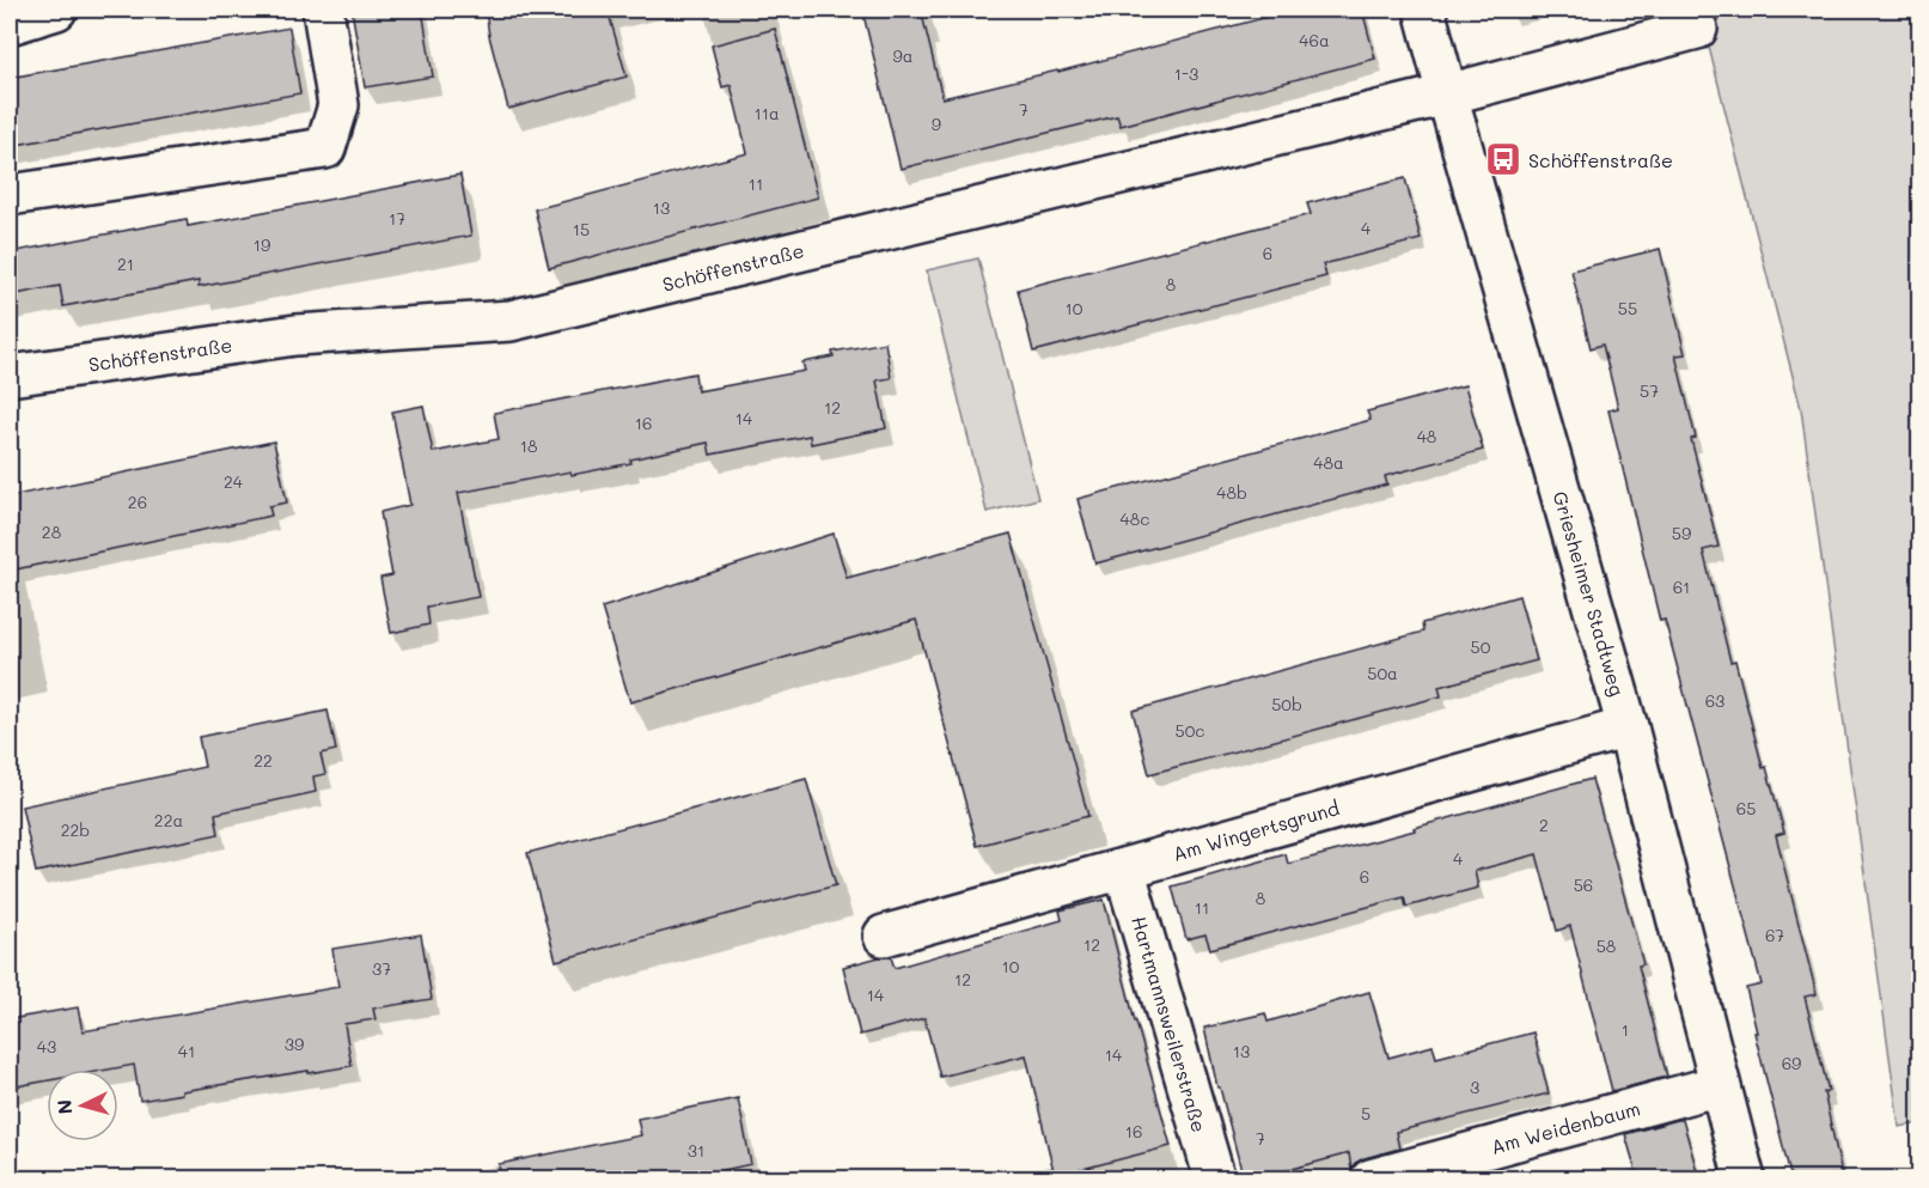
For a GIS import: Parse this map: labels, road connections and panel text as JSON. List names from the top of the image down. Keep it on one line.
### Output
{"streets":{"street":["Schöffenstraße","Griesheimer Stadtweg","Am Wingertsgrund","Hartmannsweilerstraße","Am Weidenbaum"]},"crossings":[["Schöffenstraße","Griesheimer Stadtweg"],["Griesheimer Stadtweg","Am Wingertsgrund"],["Griesheimer Stadtweg","Am Weidenbaum"],["Am Wingertsgrund","Hartmannsweilerstraße"]],"places":{"bus stop":["Schöffenstraße"]},"house_numbers":["46a","9a","1-3","7","11a","9","11","13","17","4","15","19","6","21","8","10","55","57","12","14","16","48","18","48a","24","48b","26","48c","28","59","61","50","50a","63","50b","50c","22","65","22a","2","22b","4","6","56","8","11","67","12","58","10","37","12","14","1","39","43","41","13","14","69","3","5","16","7","31"],"north":"left"}
